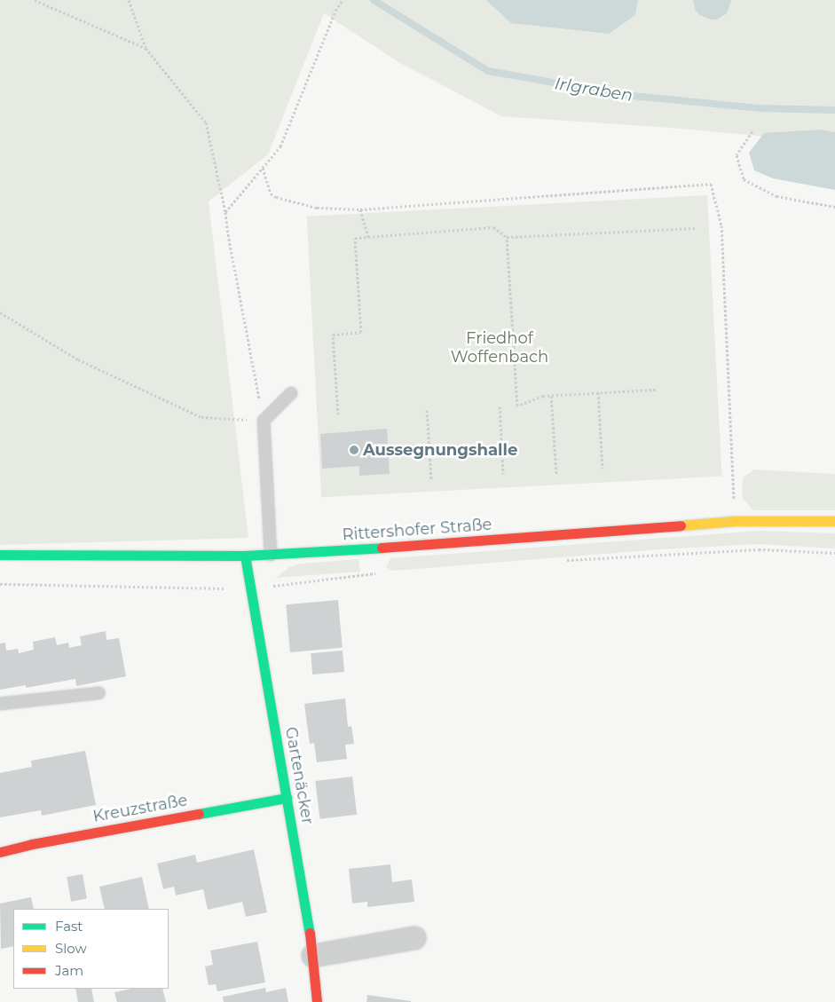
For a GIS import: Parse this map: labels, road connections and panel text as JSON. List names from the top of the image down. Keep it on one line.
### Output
{"streets":{"street":["Rittershofer Straße","Gartenäcker","Kreuzstraße"]},"crossings":[["Rittershofer Straße","Gartenäcker"],["Gartenäcker","Kreuzstraße"]],"water":["Irlgraben"],"parks":["Friedhof Woffenbach"],"places":["Aussegnungshalle"],"legend":["Fast","Slow","Jam"]}
